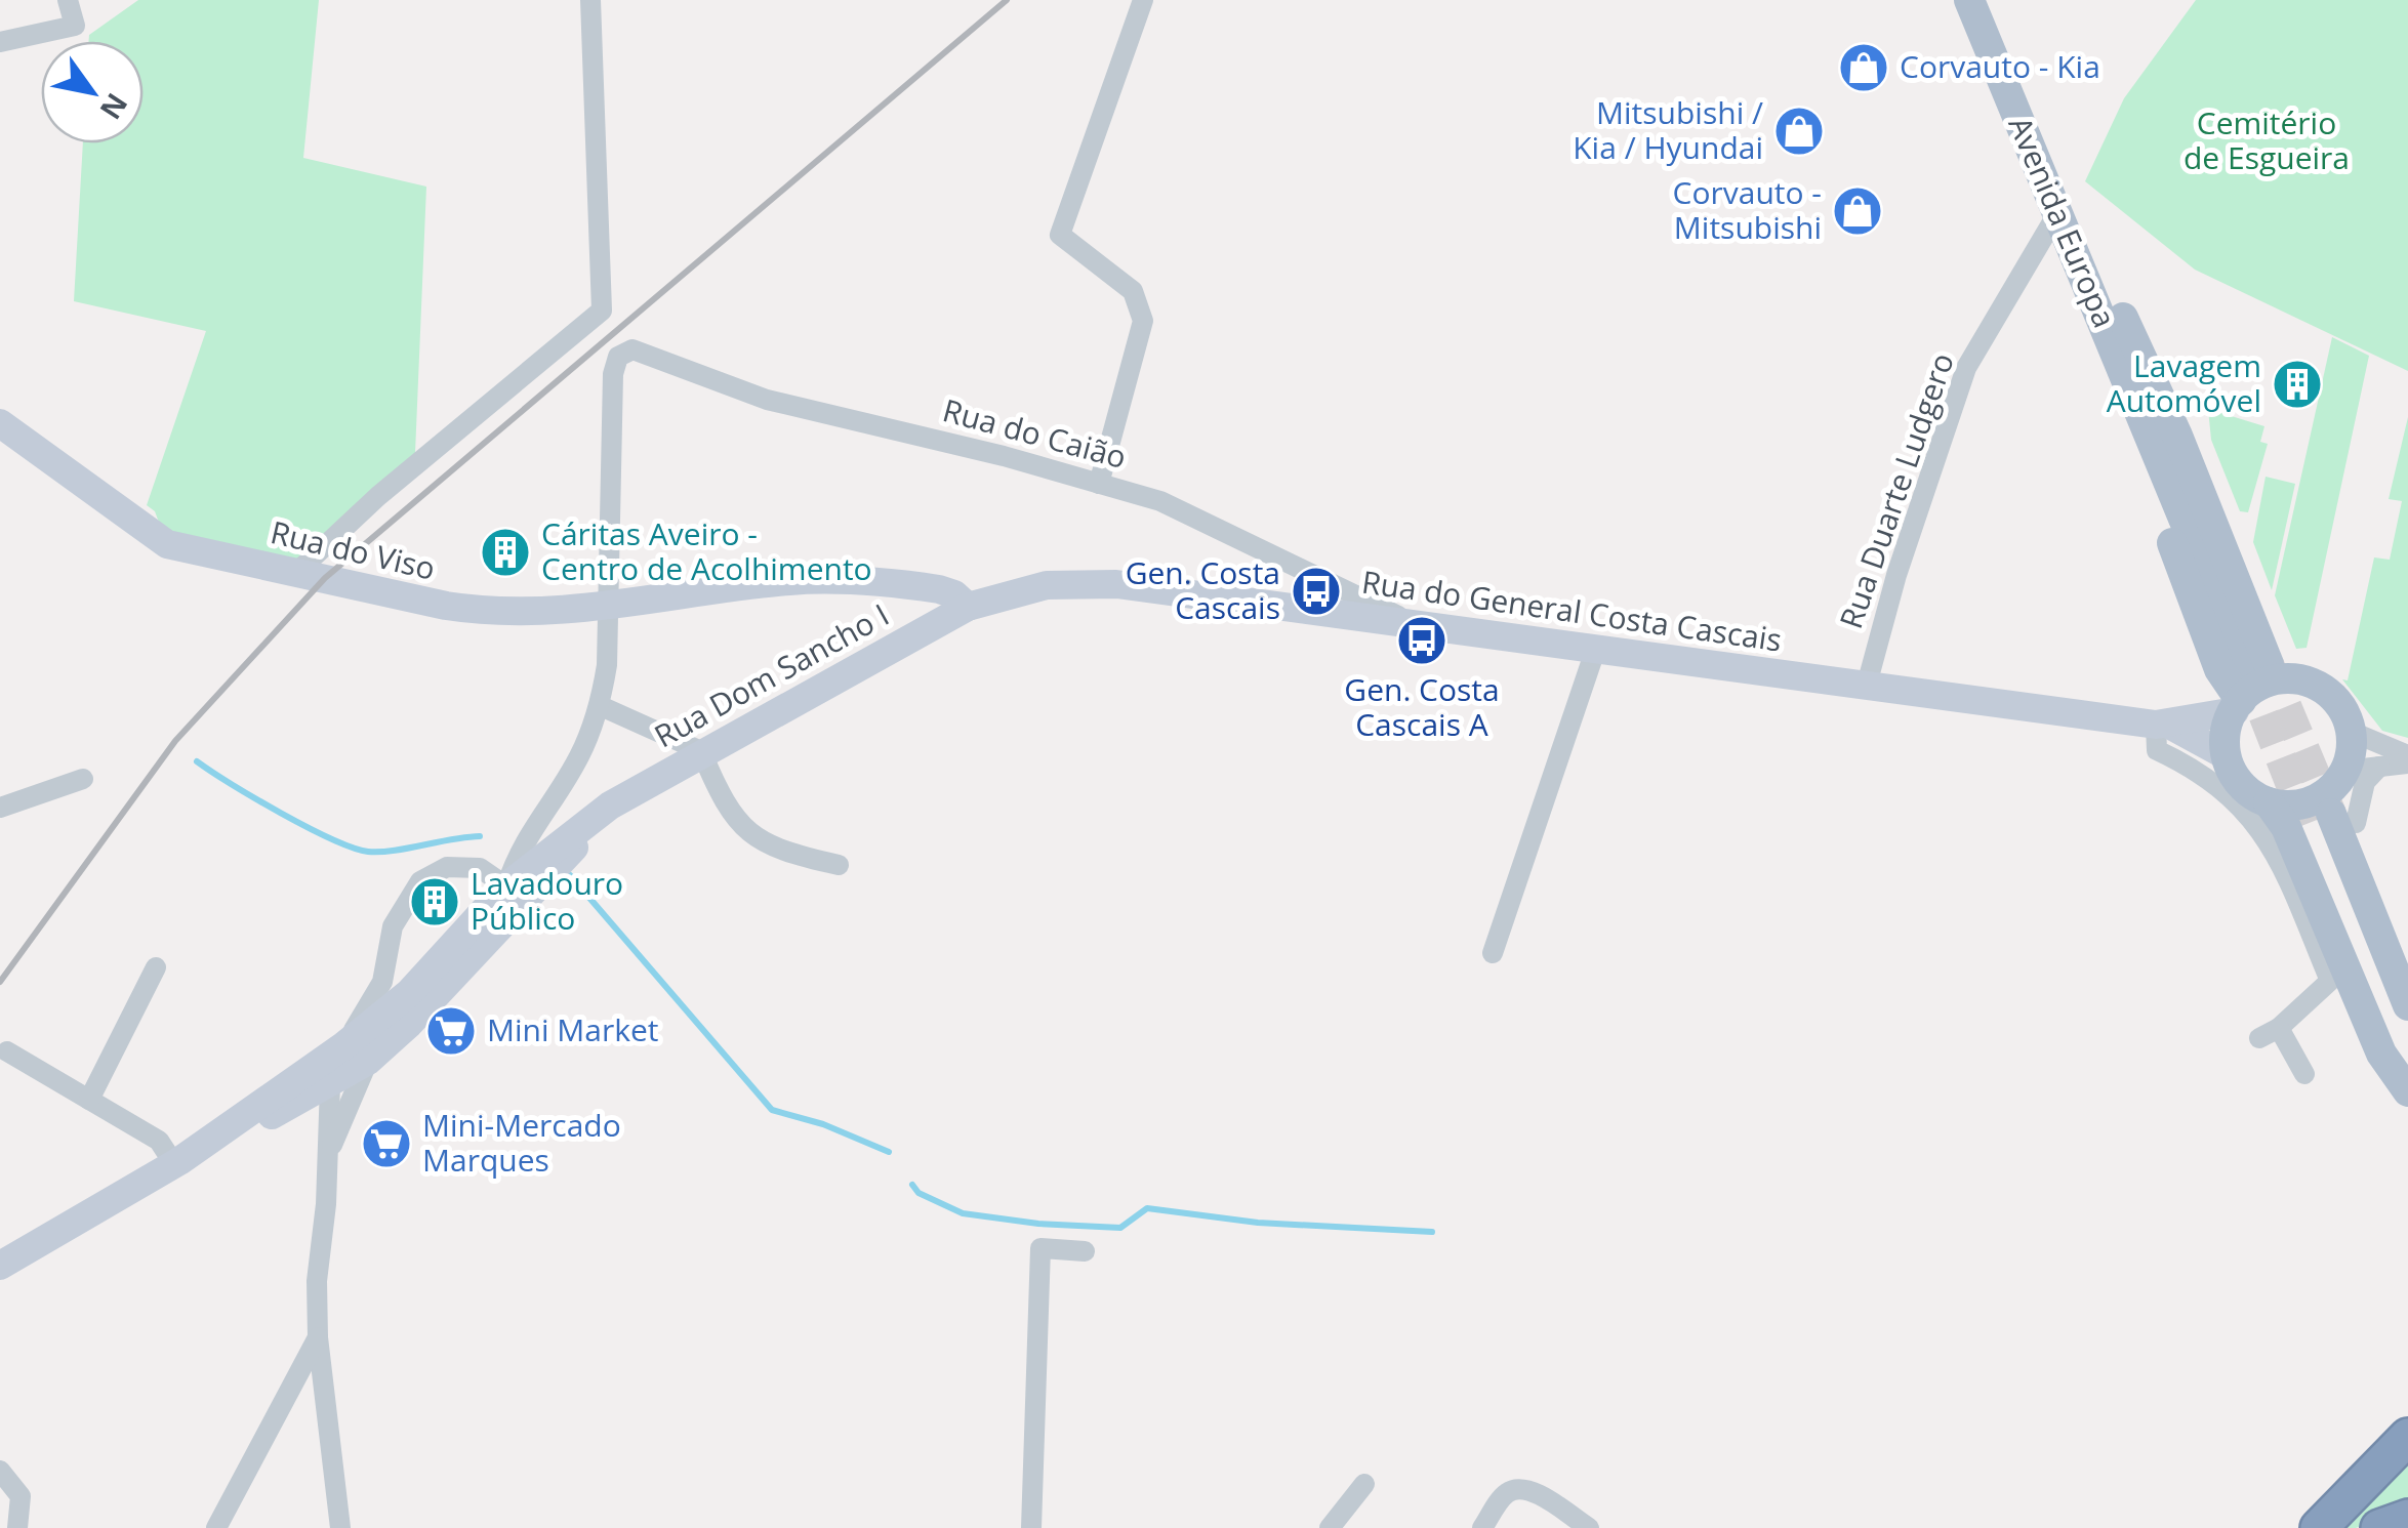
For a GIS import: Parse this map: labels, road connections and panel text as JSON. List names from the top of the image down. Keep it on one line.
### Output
{"streets":{"main road":["Avenida Europa","Rua do Viso","Rua do General Costa Cascais","Rua Dom Sancho I"],"street":["Rua do Caião","Rua Duarte Ludgero"]},"crossings":[["Avenida Europa","Rua Duarte Ludgero"],["Avenida Europa","Rua do General Costa Cascais"],["Rua do Caião","Rua do Viso"],["Rua do Caião","Rua do General Costa Cascais"],["Rua Duarte Ludgero","Rua do General Costa Cascais"],["Rua do Viso","Rua do General Costa Cascais"],["Rua do Viso","Rua Dom Sancho I"],["Rua do General Costa Cascais","Rua Dom Sancho I"]],"parks":["Cemitério de Esgueira"],"places":{"shop":["Corvauto - Kia","Mitsubishi / Kia / Hyundai","Corvauto - Mitsubishi"],"building":["Lavagem Automóvel","Cáritas Aveiro - Centro de Acolhimento","Lavadouro Público"],"bus stop":["Gen. Costa Cascais","Gen. Costa Cascais A"],"supermarket":["Mini Market","Mini-Mercado Marques"]},"north":"bottom right"}
